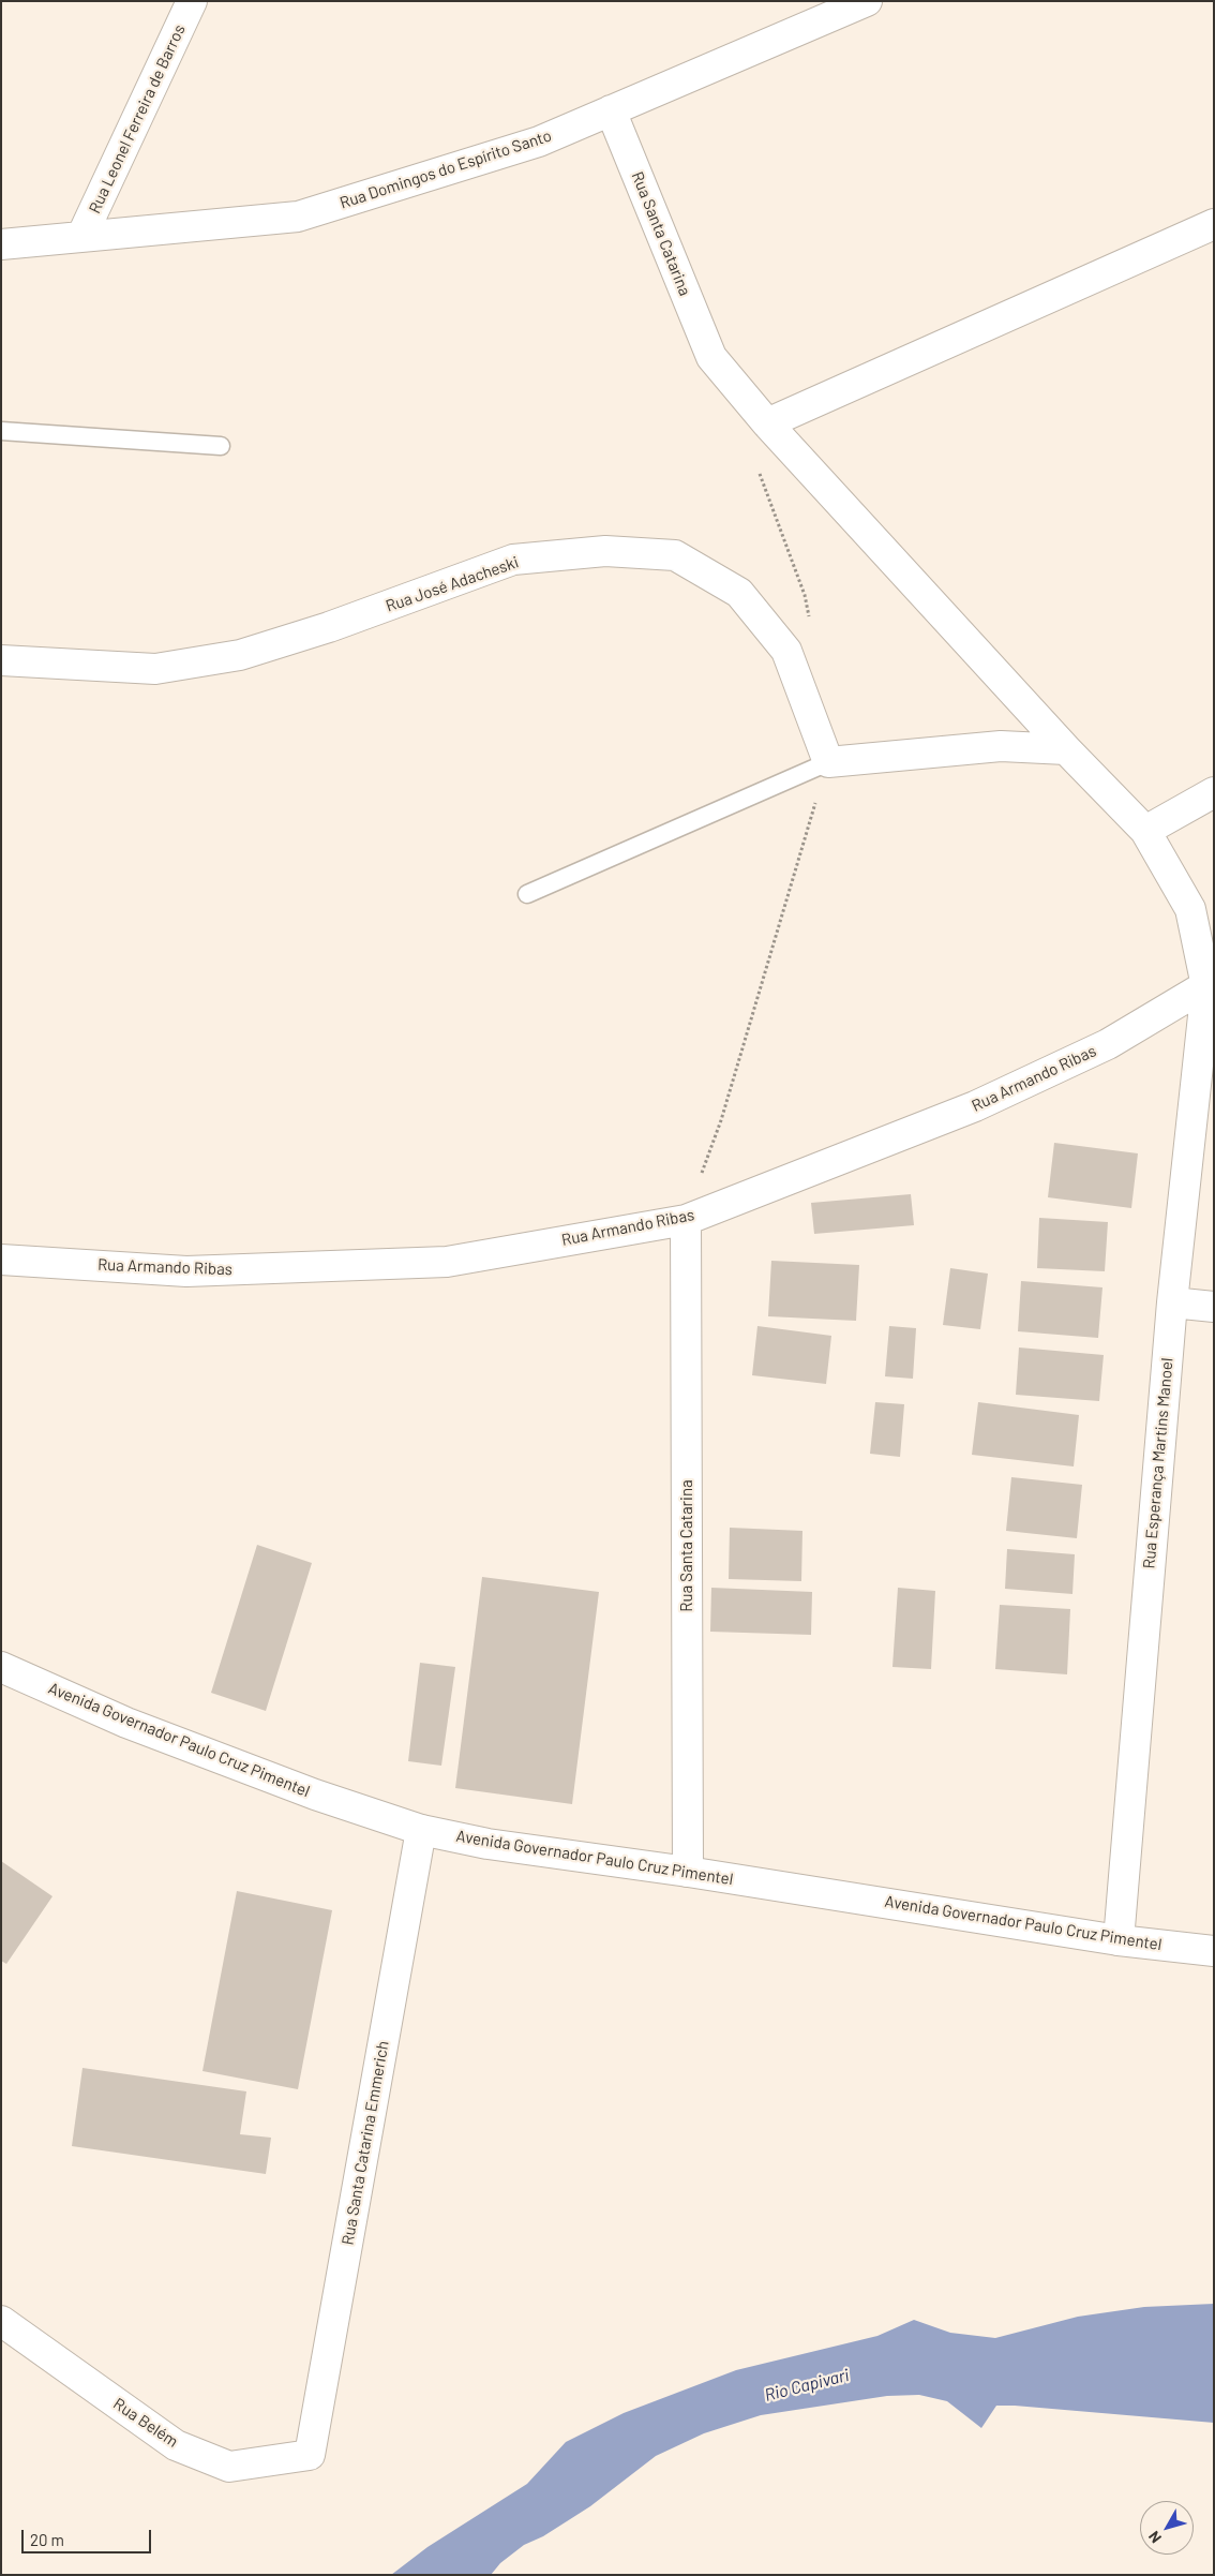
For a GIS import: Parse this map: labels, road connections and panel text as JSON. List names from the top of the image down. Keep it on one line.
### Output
{"streets":{"street":["Rua Leonel Ferreira de Barros","Rua Domingos do Espírito Santo","Rua Santa Catarina","Rua José Adacheski","Rua Armando Ribas","Rua Esperança Martins Manoel","Avenida Governador Paulo Cruz Pimentel","Rua Santa Catarina Emmerich","Rua Belém"]},"crossings":[["Rua Leonel Ferreira de Barros","Rua Domingos do Espírito Santo"],["Rua Domingos do Espírito Santo","Rua Santa Catarina"],["Rua Santa Catarina","Rua Armando Ribas"],["Rua Santa Catarina","Rua Esperança Martins Manoel"],["Rua Santa Catarina","Avenida Governador Paulo Cruz Pimentel"],["Rua Armando Ribas","Rua Esperança Martins Manoel"],["Rua Esperança Martins Manoel","Avenida Governador Paulo Cruz Pimentel"],["Avenida Governador Paulo Cruz Pimentel","Rua Santa Catarina Emmerich"],["Rua Santa Catarina Emmerich","Rua Belém"]],"water":["Rio Capivari"],"scale_bar":"20 m","north":"bottom left"}
